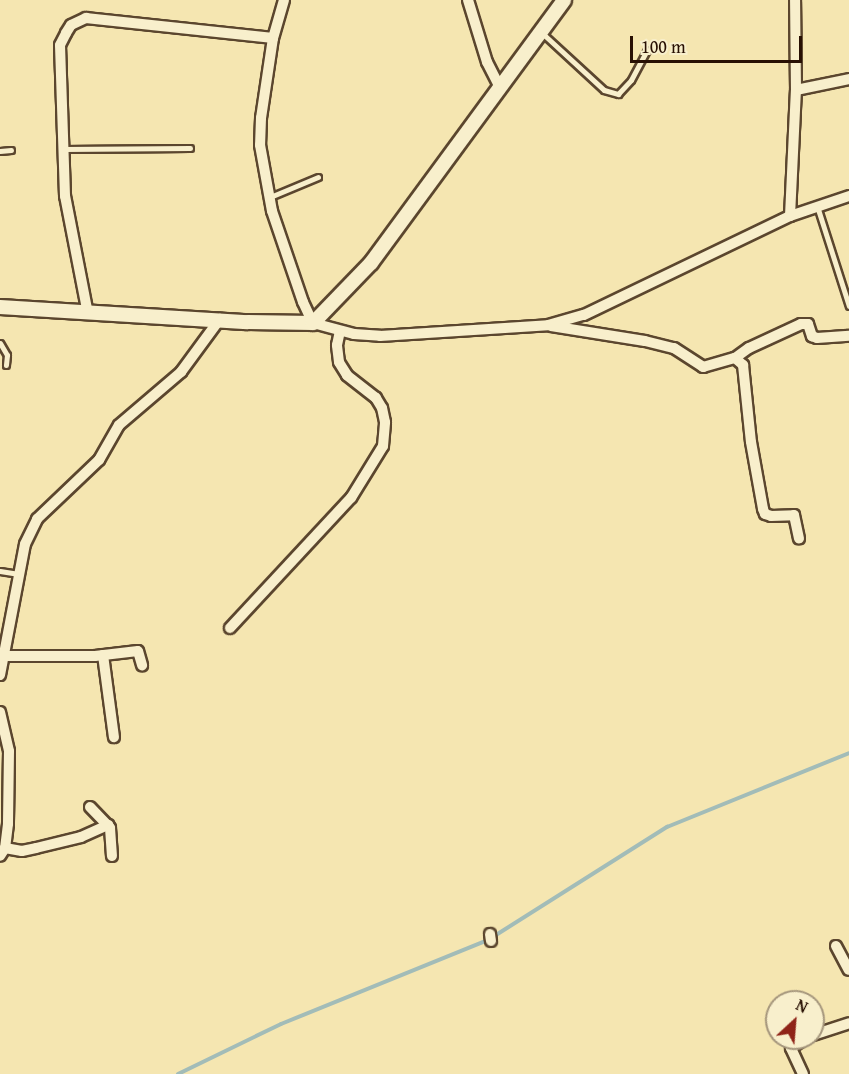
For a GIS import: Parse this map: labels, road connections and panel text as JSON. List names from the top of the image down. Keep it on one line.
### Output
{"scale_bar":"100 m","north":"top right"}
